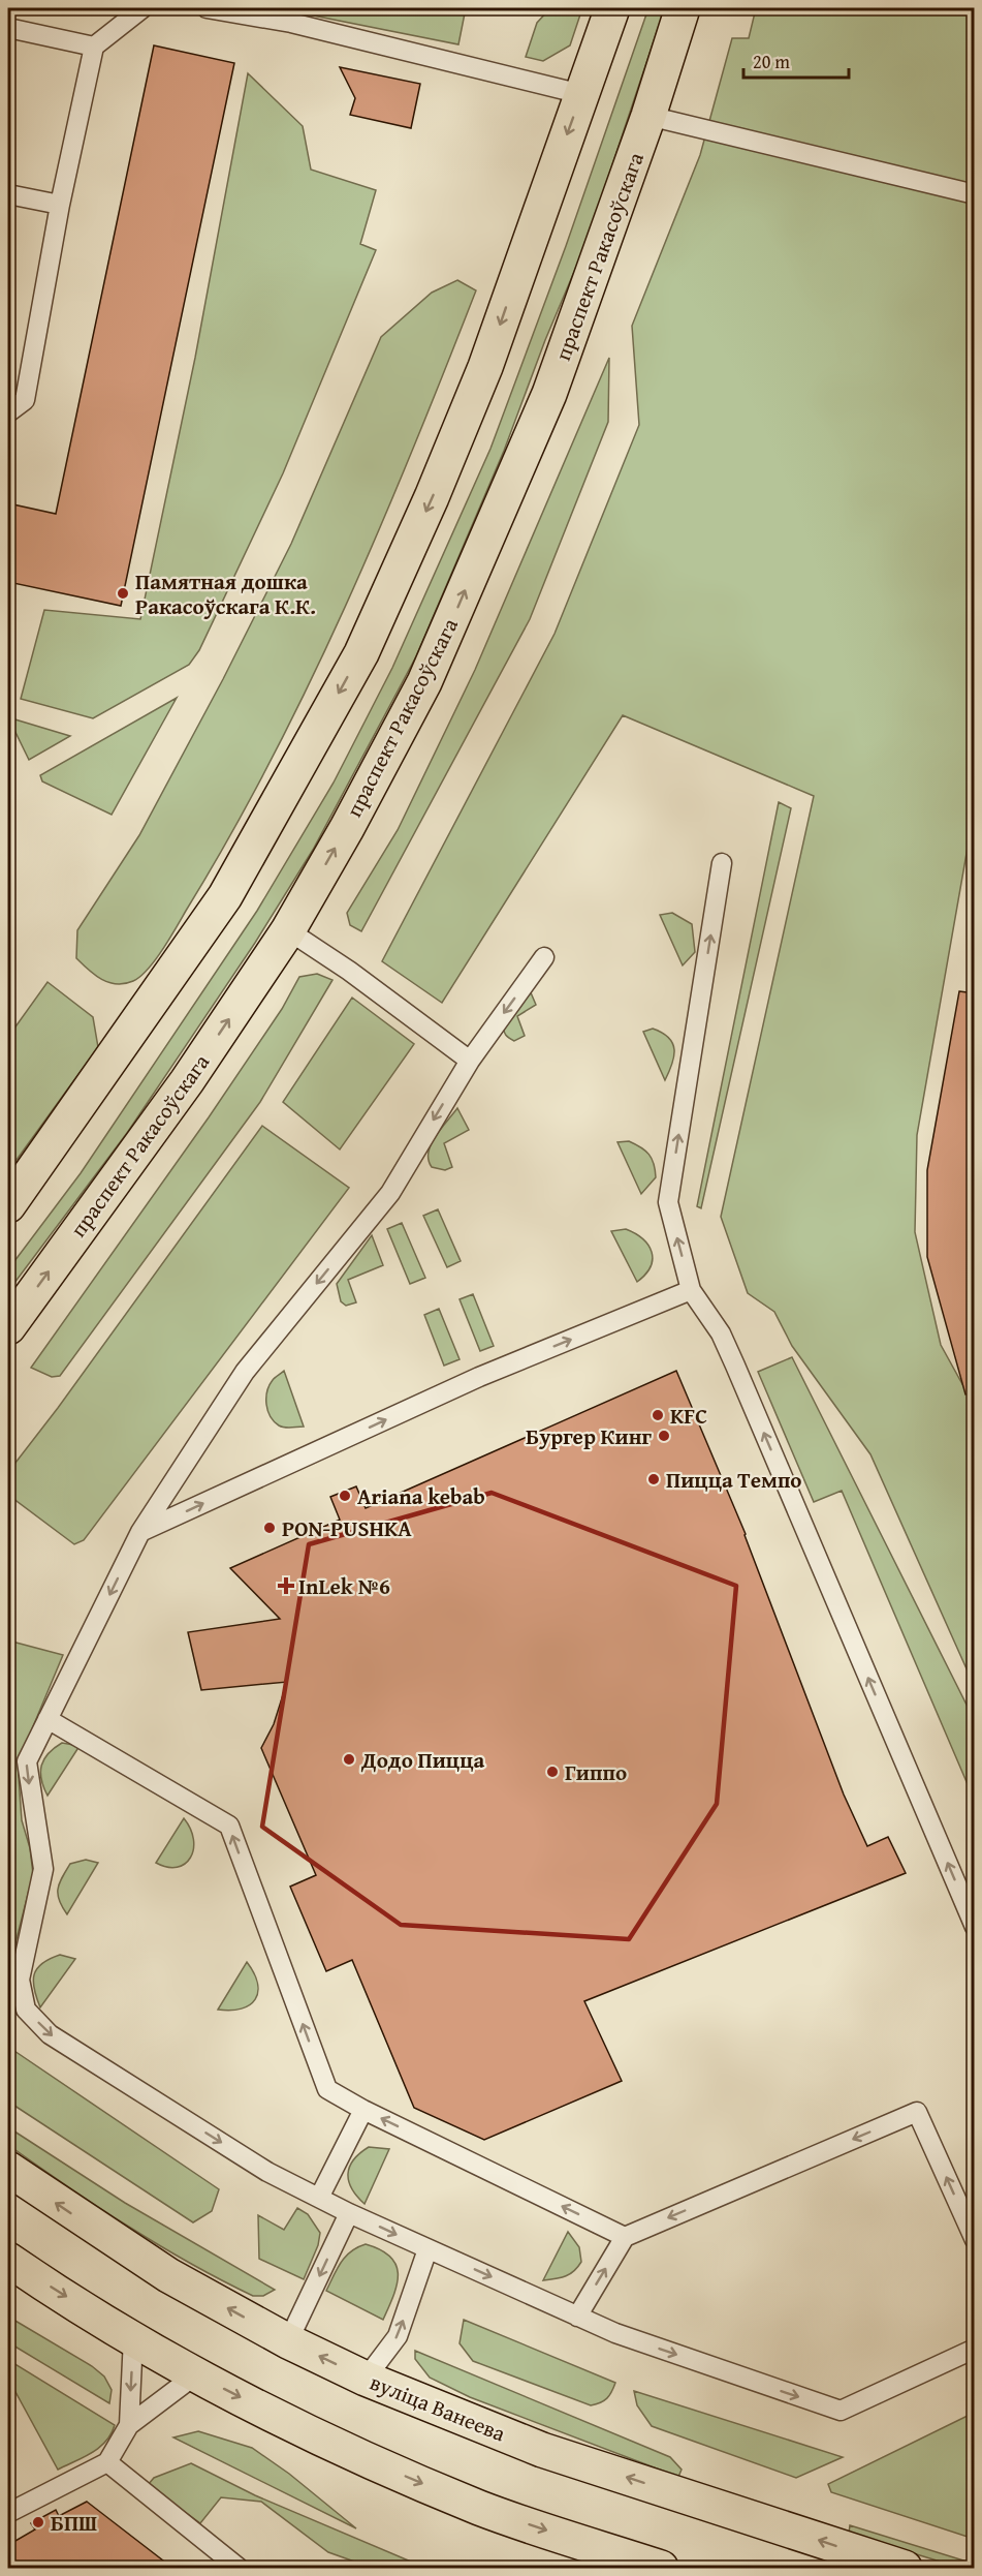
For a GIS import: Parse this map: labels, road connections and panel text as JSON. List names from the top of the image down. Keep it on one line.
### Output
{"streets":{"main road":["праспект Ракасоўскага","вуліца Ванеева"]},"places":{"other":["Памятная дошка Ракасоўскага К.К.","KFC","Бургер Кинг","Пицца Темпо","Ariana kebab","PON-PUSHKA","Додо Пицца","Гиппо","БПШ"],"health":["InLek №6"]},"scale_bar":"20 m"}
